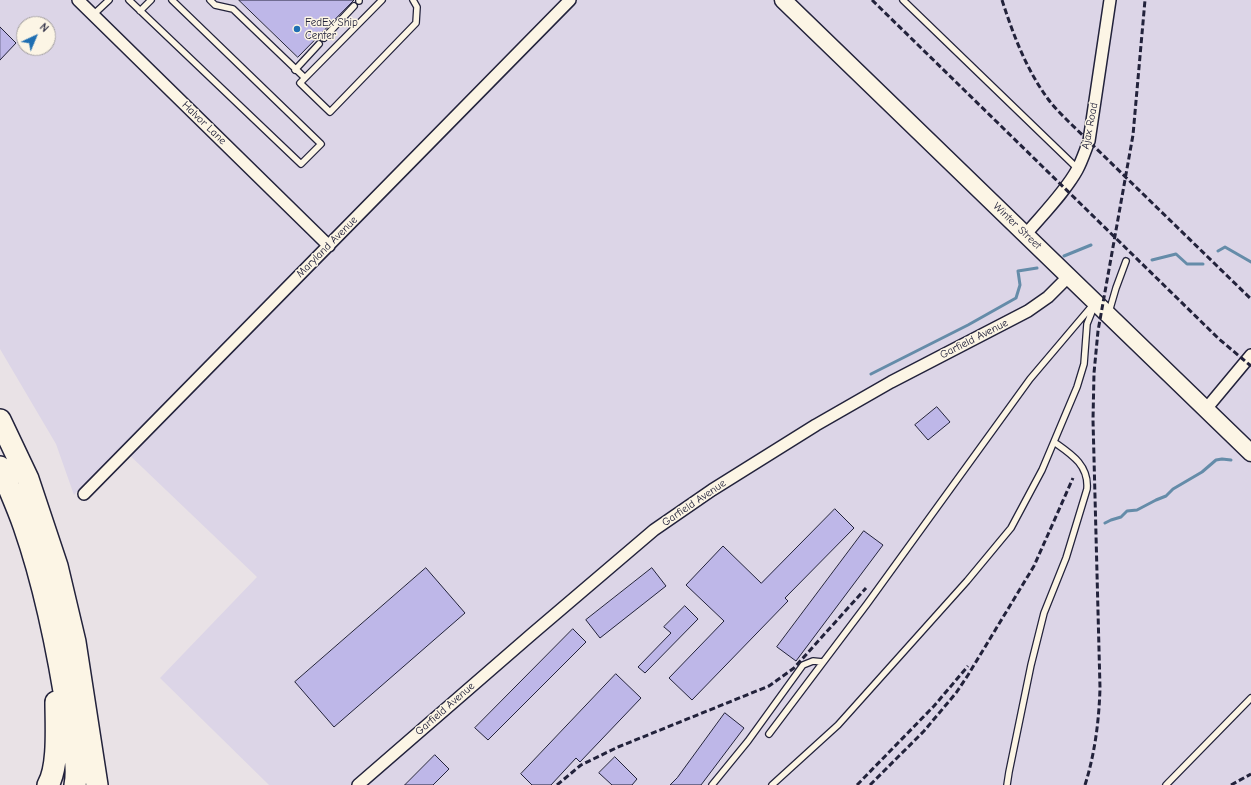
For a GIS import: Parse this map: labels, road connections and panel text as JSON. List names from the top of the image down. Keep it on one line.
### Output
{"streets":{"street":["Halvor Lane","Ajax Road","Winter Street","Maryland Avenue","Garfield Avenue"]},"crossings":[["Halvor Lane","Maryland Avenue"],["Ajax Road","Winter Street"],["Winter Street","Garfield Avenue"]],"places":["FedEx Ship Center"],"north":"top right"}
